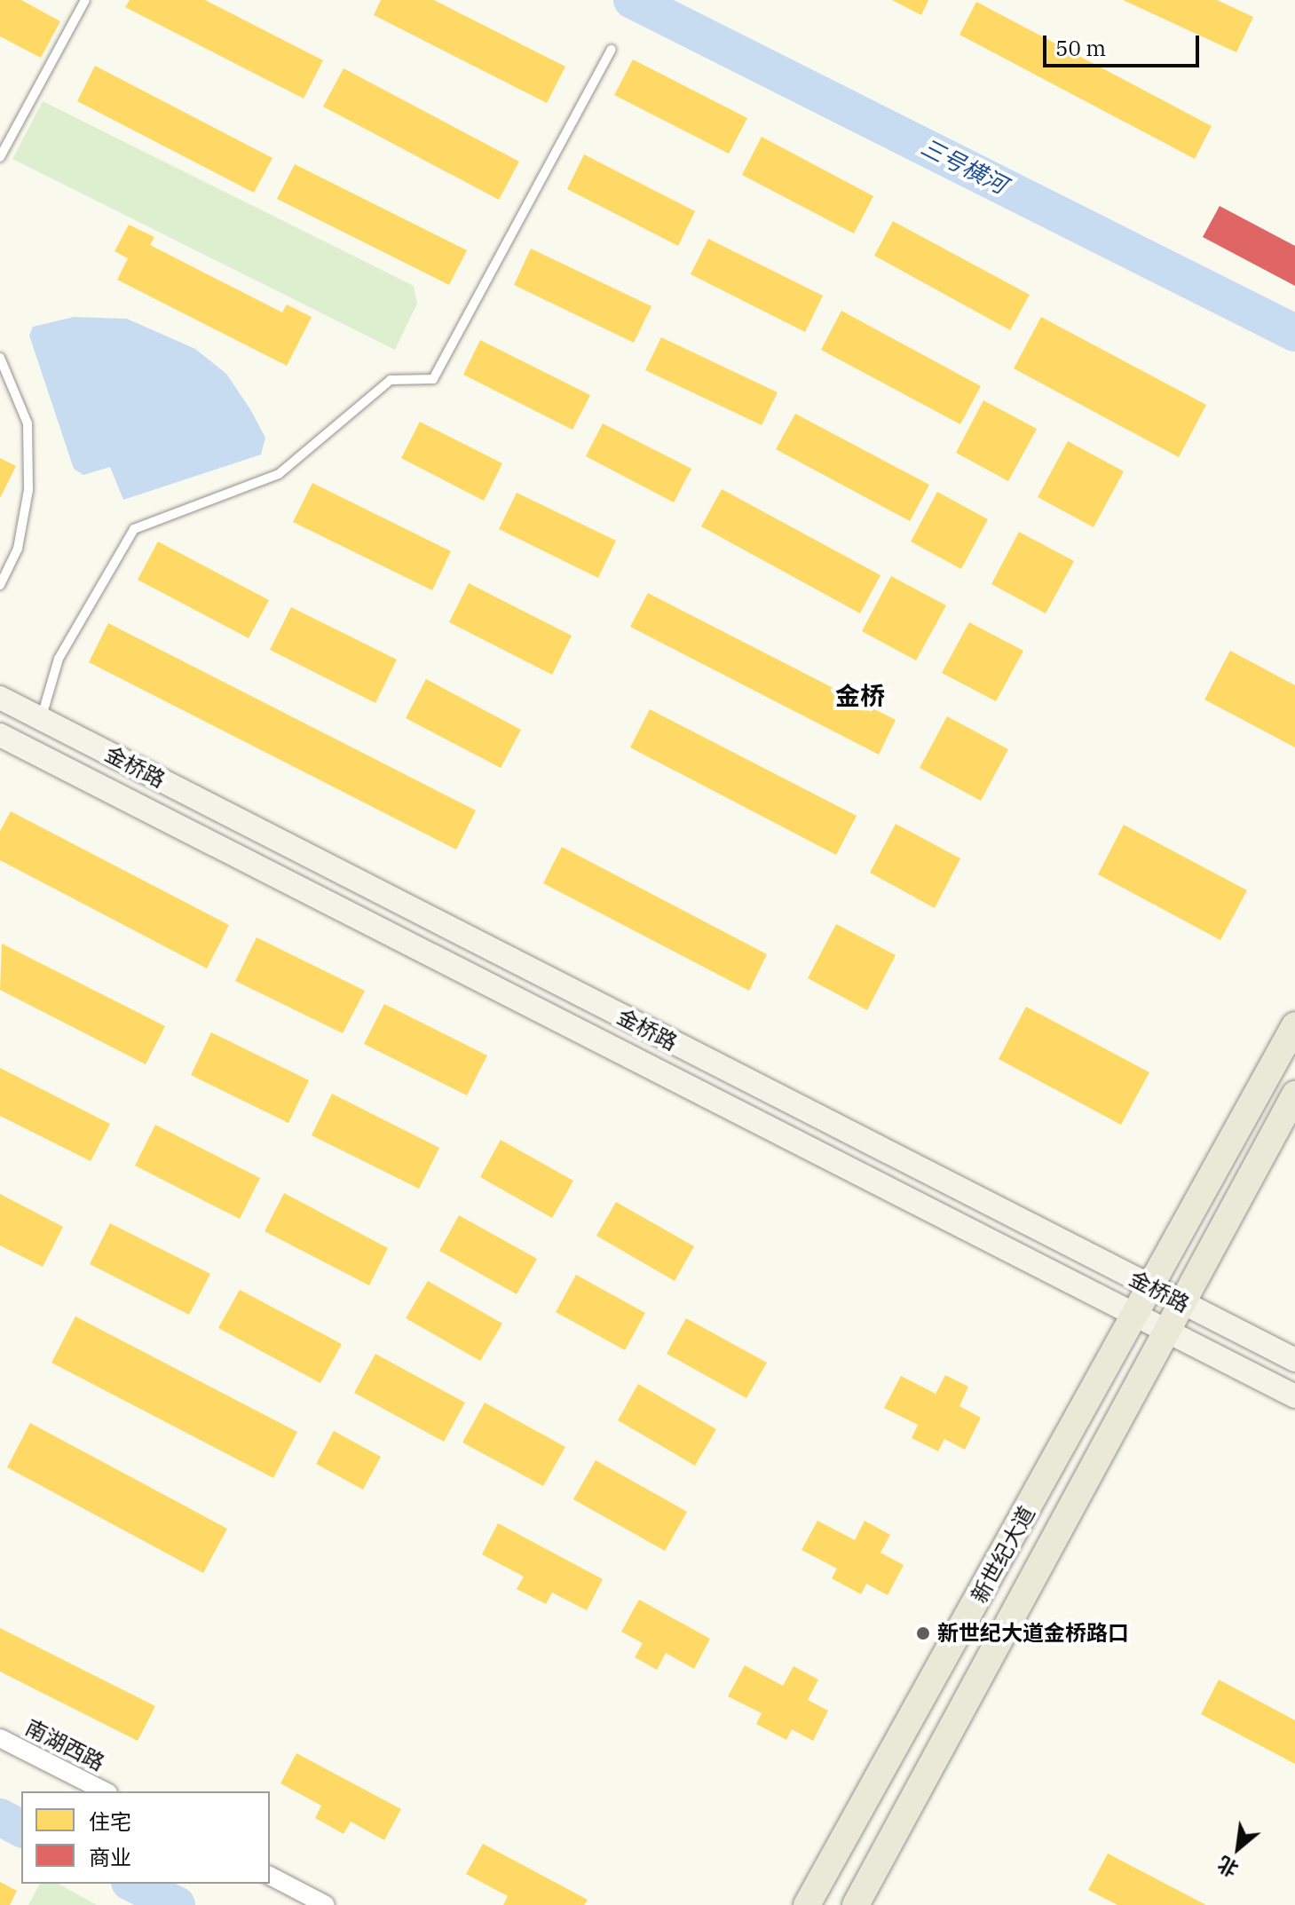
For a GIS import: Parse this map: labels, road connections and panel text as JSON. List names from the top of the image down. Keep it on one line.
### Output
{"streets":{"main road":["新世纪大道"],"street":["金桥路","南湖西路"]},"crossings":[["金桥路","新世纪大道"]],"districts":["金桥"],"water":["三号横河"],"places":["新世纪大道金桥路口"],"legend":["住宅","商业"],"scale_bar":"50 m","north":"bottom left"}
